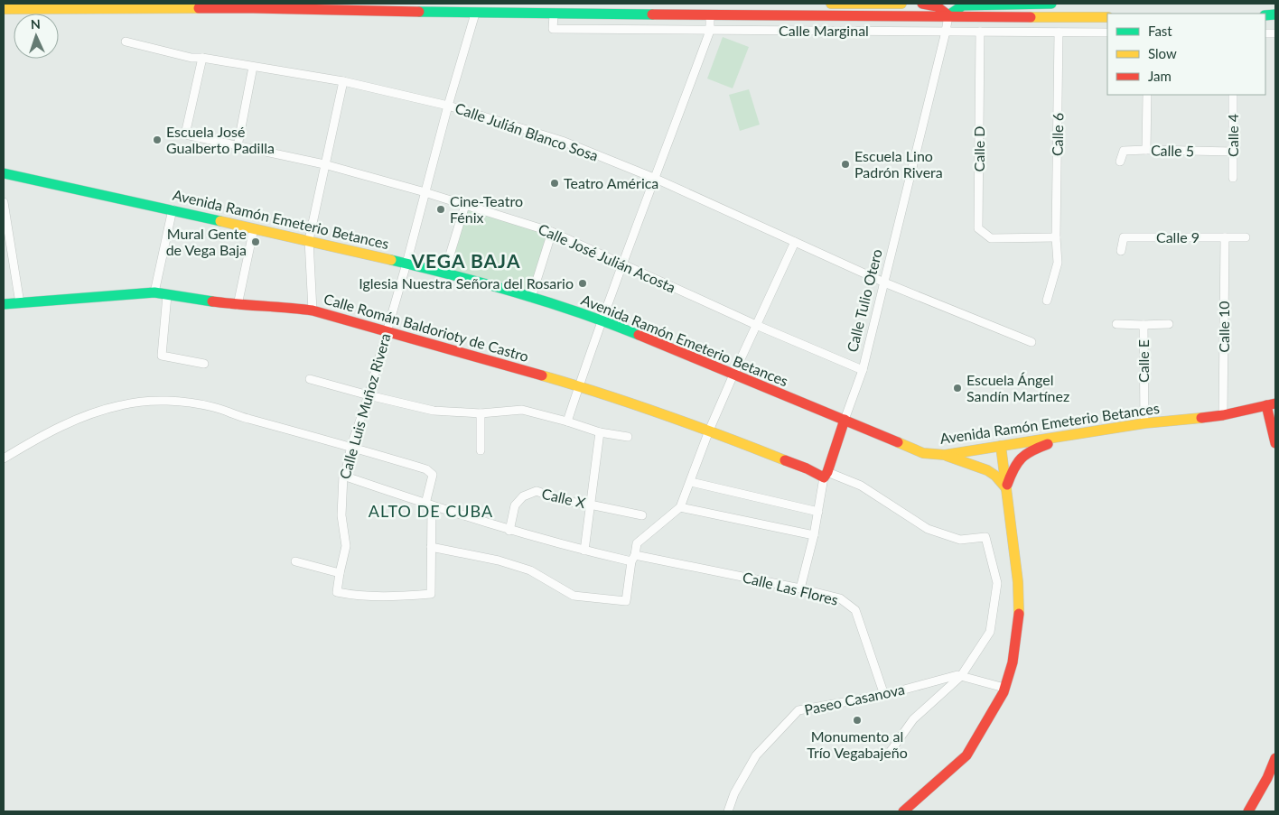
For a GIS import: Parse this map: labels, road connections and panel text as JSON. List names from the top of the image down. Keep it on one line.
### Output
{"streets":{"street":["Calle Marginal","Calle Julián Blanco Sosa","Calle 6","Calle 4","Calle D","Calle 5","Avenida Ramón Emeterio Betances","Calle 9","Calle José Julián Acosta","Calle Tulio Otero","Calle 10","Calle Román Baldorioty de Castro","Calle E","Calle Luis Muñoz Rivera","Calle X","Calle Las Flores","Paseo Casanova"]},"crossings":[["Calle Marginal","Calle 6"],["Calle Marginal","Calle D"],["Calle Marginal","Calle Tulio Otero"],["Calle Julián Blanco Sosa","Calle José Julián Acosta"],["Calle Julián Blanco Sosa","Calle Tulio Otero"],["Calle Julián Blanco Sosa","Calle Luis Muñoz Rivera"],["Calle 6","Calle D"],["Calle 4","Calle 5"],["Avenida Ramón Emeterio Betances","Calle Tulio Otero"],["Avenida Ramón Emeterio Betances","Calle 10"],["Avenida Ramón Emeterio Betances","Calle E"],["Avenida Ramón Emeterio Betances","Calle Luis Muñoz Rivera"],["Calle 9","Calle 10"],["Calle José Julián Acosta","Calle Tulio Otero"],["Calle José Julián Acosta","Calle Luis Muñoz Rivera"],["Calle Tulio Otero","Calle Román Baldorioty de Castro"],["Calle Tulio Otero","Calle Las Flores"],["Calle Román Baldorioty de Castro","Calle Luis Muñoz Rivera"],["Calle Luis Muñoz Rivera","Calle Las Flores"],["Calle X","Calle Las Flores"],["Calle Las Flores","Paseo Casanova"]],"districts":["VEGA BAJA","ALTO DE CUBA"],"places":["Escuela José Gualberto Padilla","Escuela Lino Padrón Rivera","Teatro América","Cine-Teatro Fénix","Mural Gente de Vega Baja","Iglesia Nuestra Señora del Rosario","Escuela Ángel Sandín Martínez","Monumento al Trío Vegabajeño"],"legend":["Fast","Slow","Jam"],"north":"top"}
